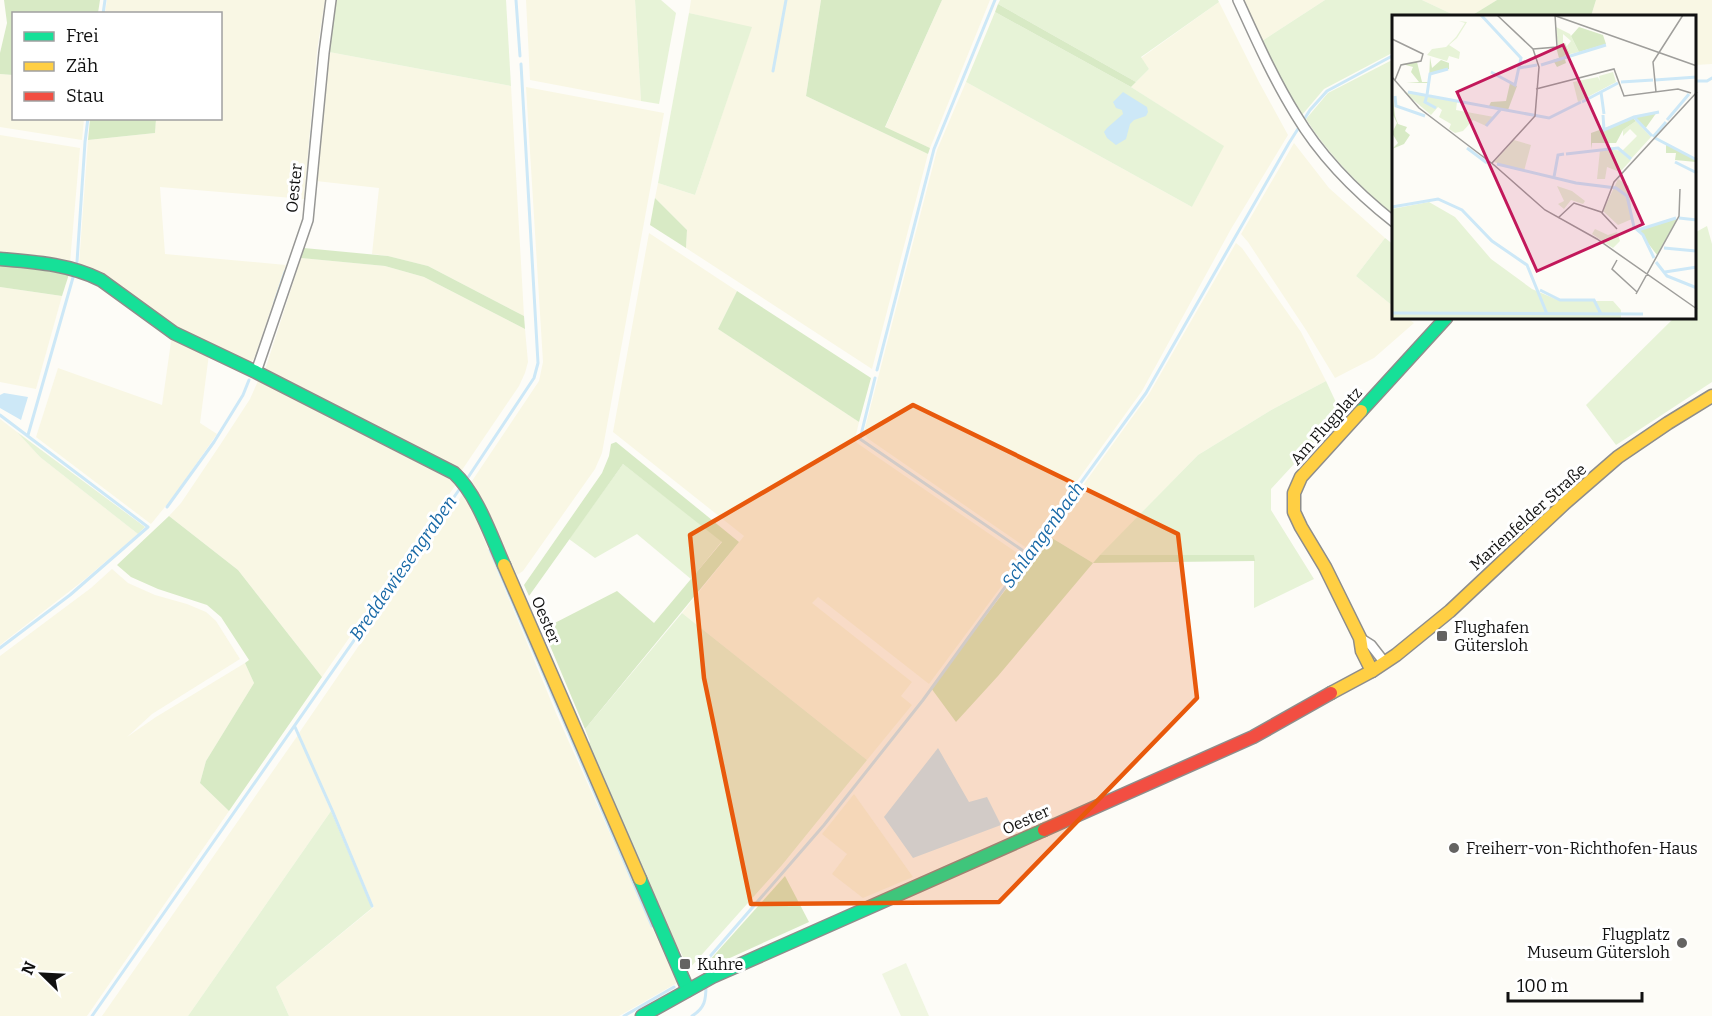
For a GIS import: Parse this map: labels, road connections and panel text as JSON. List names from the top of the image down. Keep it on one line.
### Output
{"streets":{"street":["Oester","Am Flugplatz","Marienfelder Straße"]},"crossings":[["Oester","Am Flugplatz"],["Oester","Marienfelder Straße"],["Am Flugplatz","Marienfelder Straße"]],"water":["Schlangenbach","Breddewiesengraben"],"places":{"transit":["Flughafen Gütersloh","Kuhre"],"other":["Freiherr-von-Richthofen-Haus","Flugplatz Museum Gütersloh"]},"legend":["Frei","Zäh","Stau"],"scale_bar":"100 m","north":"top left"}
